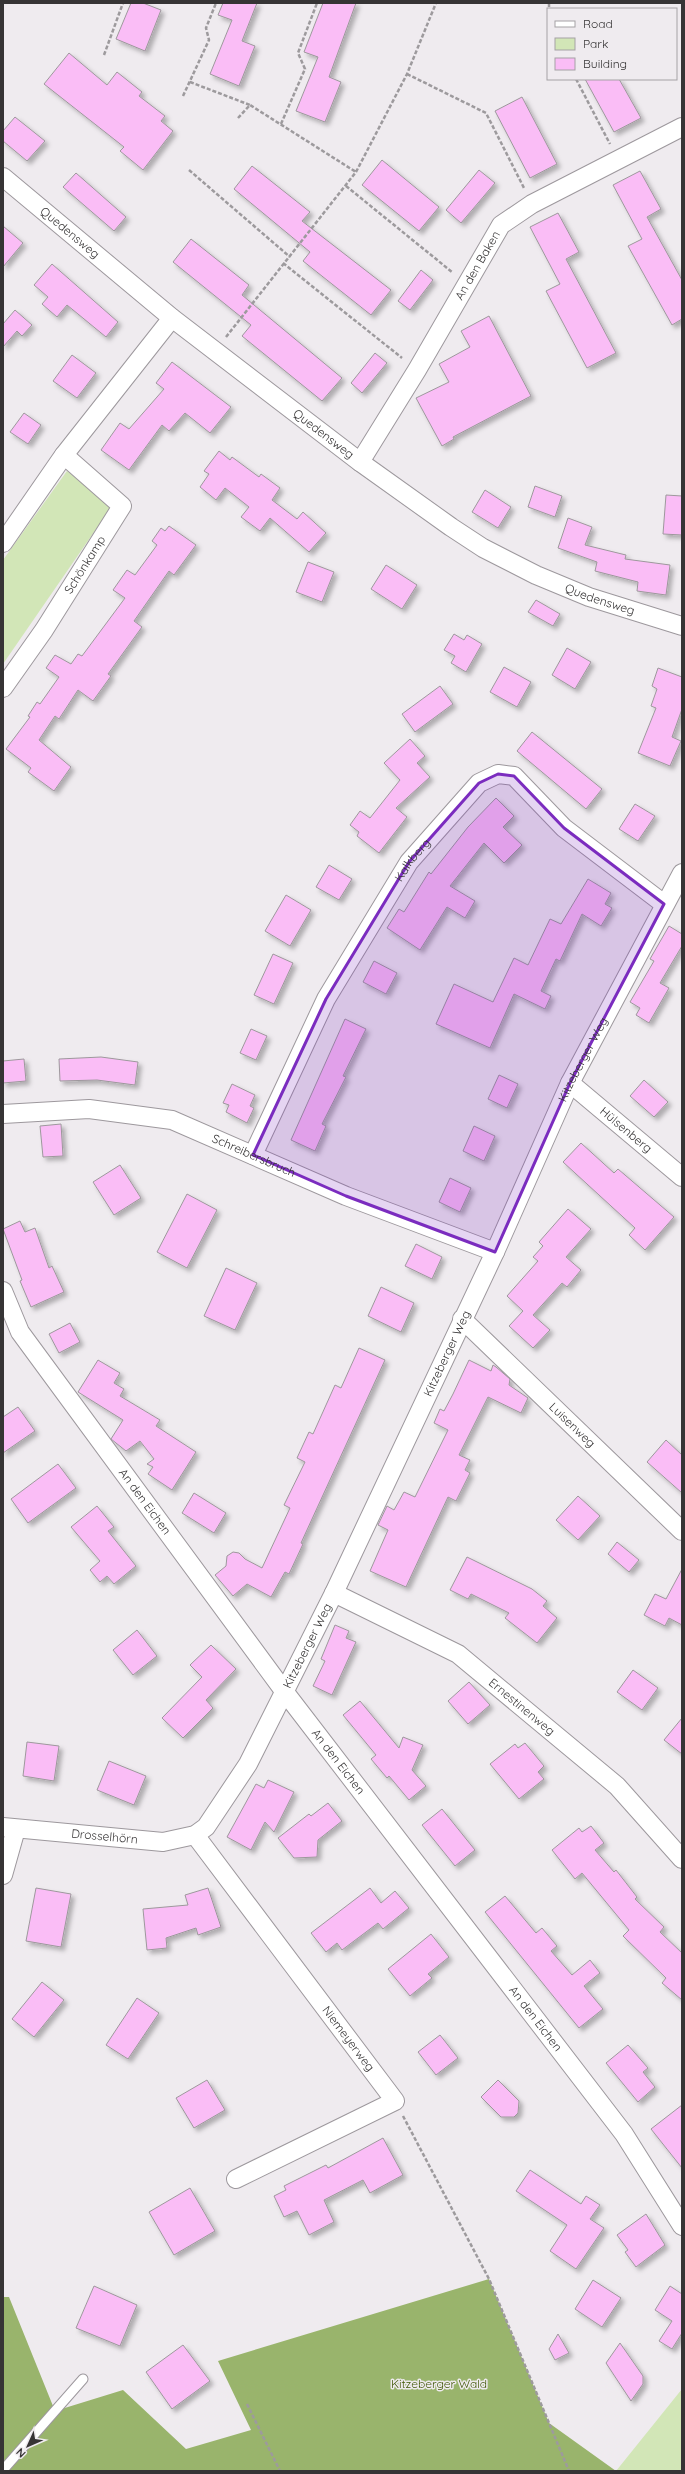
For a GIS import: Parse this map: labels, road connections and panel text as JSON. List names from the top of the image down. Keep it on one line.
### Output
{"streets":{"street":["Quedensweg","An den Baken","Schönkamp","Kalkberg","Kitzeberger Weg","Hülsenberg","Schreibersbruch","Luisenweg","An den Eichen","Ernestinenweg","Drosselhörn","Niemeyerweg"]},"crossings":[["Quedensweg","An den Baken"],["Kalkberg","Kitzeberger Weg"],["Kalkberg","Schreibersbruch"],["Kitzeberger Weg","Hülsenberg"],["Kitzeberger Weg","Schreibersbruch"],["Kitzeberger Weg","Luisenweg"],["Kitzeberger Weg","An den Eichen"],["Kitzeberger Weg","Ernestinenweg"],["Kitzeberger Weg","Drosselhörn"],["Kitzeberger Weg","Niemeyerweg"],["Drosselhörn","Niemeyerweg"]],"parks":["Kitzeberger Wald"],"legend":["Road","Park","Building"],"north":"bottom left"}
